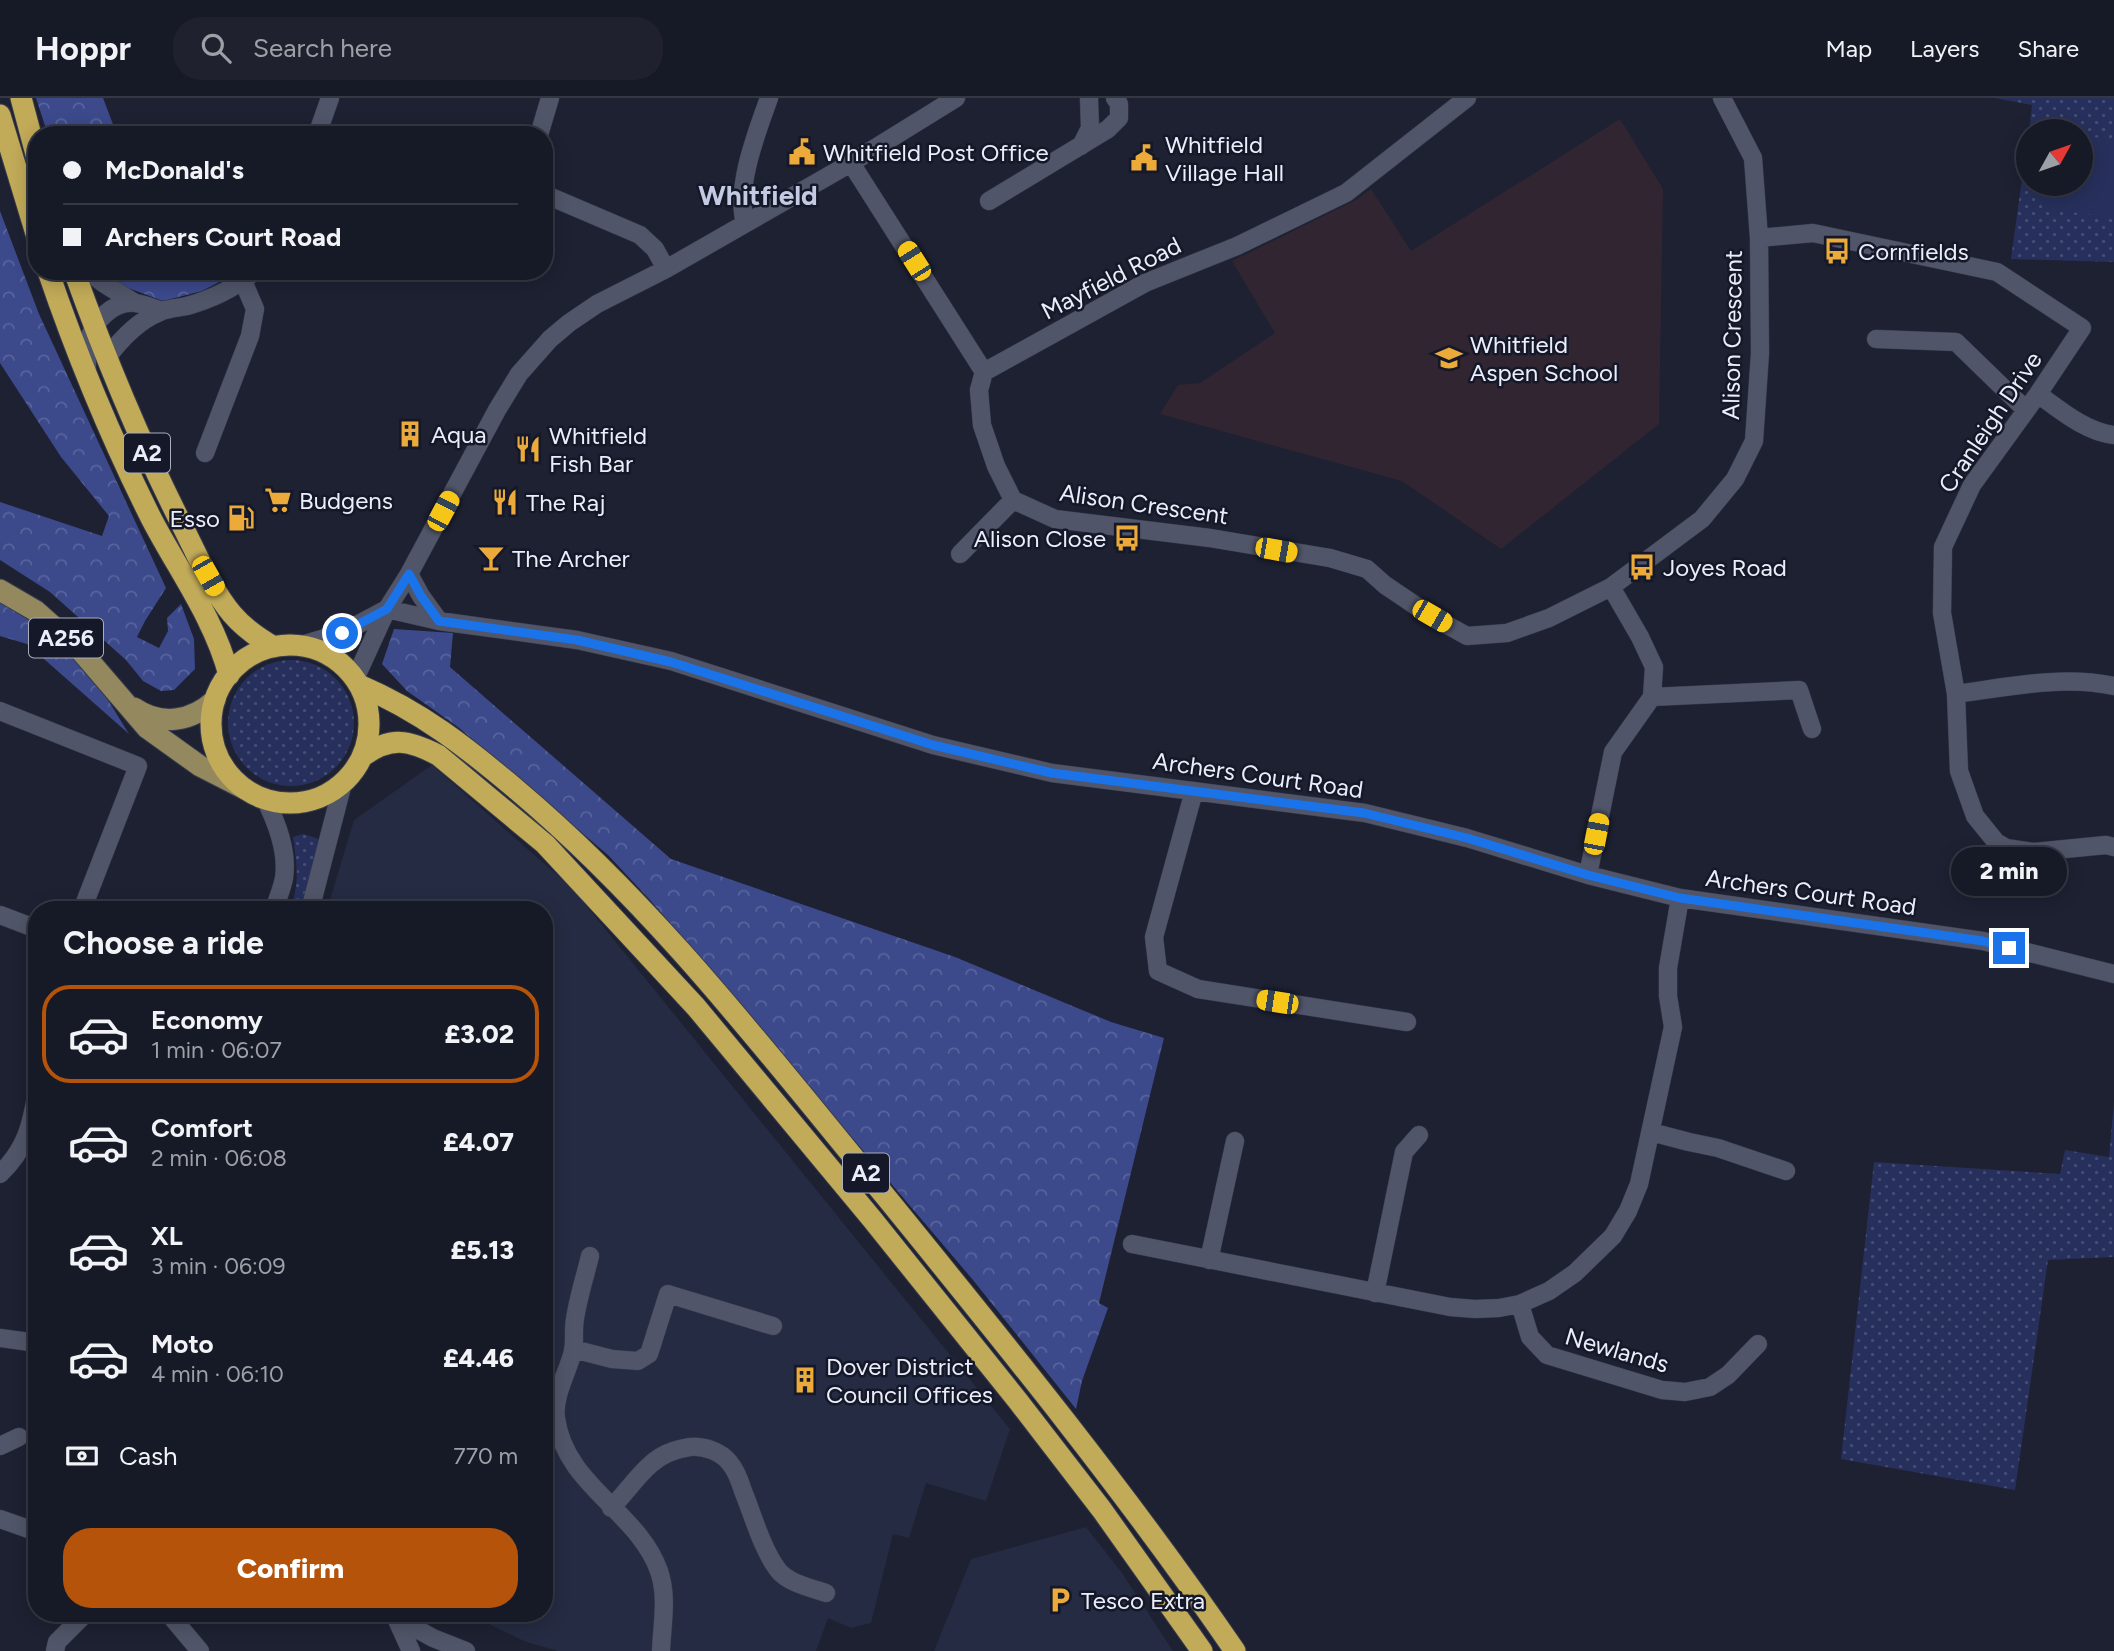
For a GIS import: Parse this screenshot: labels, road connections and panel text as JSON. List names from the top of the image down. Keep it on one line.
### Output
{"streets":{"highway":["A2"],"main road":["A256"],"street":["Mayfield Road","Alison Crescent","Cranleigh Drive","Archers Court Road","Newlands"]},"crossings":[["Alison Crescent","Cranleigh Drive"],["A2","A256"],["Archers Court Road","Newlands"]],"districts":["Whitfield"],"places":{"public building":["Whitfield Post Office","Whitfield Village Hall"],"bus stop":["Cornfields","Alison Close","Joyes Road"],"school or university":["Whitfield Aspen School"],"building":["Aqua","Dover District Council Offices"],"restaurant":["Whitfield Fish Bar","The Raj"],"supermarket":["Budgens"],"fuel station":["Esso"],"bar":["The Archer"],"parking":["Tesco Extra"]},"north":"top right","page":{"header":"Hoppr","search":"Search here","nav":["Map","Layers","Share"],"banner":["McDonald's","Archers Court Road"],"bubble":"2 min","heading":"Choose a ride","list":[{"name":"Economy","note":"1 min · 06:07","value":"£3.02"},{"name":"Comfort","note":"2 min · 06:08","value":"£4.07"},{"name":"XL","note":"3 min · 06:09","value":"£5.13"},{"name":"Moto","note":"4 min · 06:10","value":"£4.46"}],"pay":["Cash","770 m"],"buttons":"Confirm"}}
